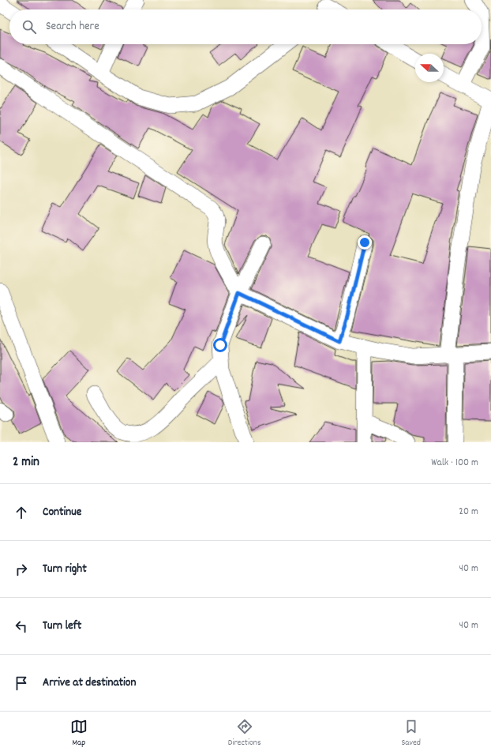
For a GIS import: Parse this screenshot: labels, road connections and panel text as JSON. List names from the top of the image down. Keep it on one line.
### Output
{"north":"left","page":{"search":"Search here","heading":["2 min","Walk · 100 m"],"list":[["Continue","20 m"],["Turn right","40 m"],["Turn left","40 m"],"Arrive at destination"],"nav":["Map","Directions","Saved"]}}
